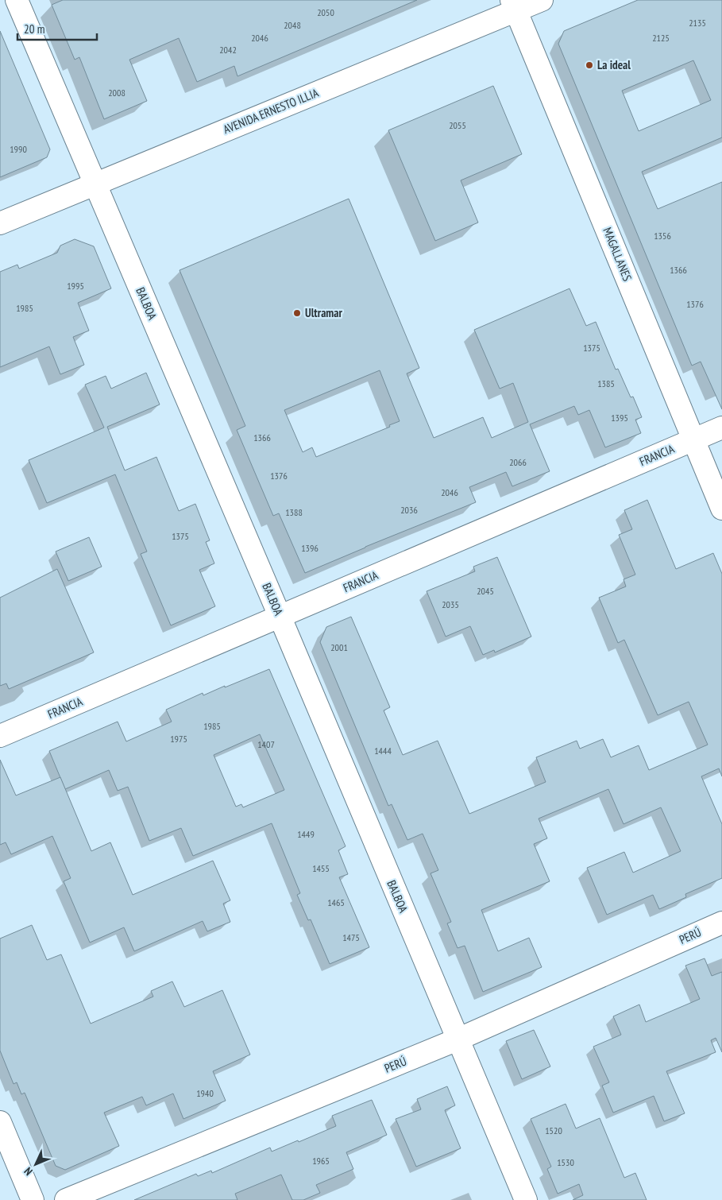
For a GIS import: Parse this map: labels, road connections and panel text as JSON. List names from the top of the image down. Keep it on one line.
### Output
{"streets":{"street":["AVENIDA ERNESTO ILLIA","MAGALLANES","BALBOA","FRANCIA","PERÚ"]},"crossings":[["AVENIDA ERNESTO ILLIA","MAGALLANES"],["AVENIDA ERNESTO ILLIA","BALBOA"],["MAGALLANES","FRANCIA"],["BALBOA","FRANCIA"],["BALBOA","PERÚ"]],"places":["La ideal","Ultramar"],"house_numbers":["2050","2135","2048","2046","2125","2042","2008","2055","1990","1356","1366","1995","1376","1985","1375","1385","1395","1366","2066","1376","2046","2036","1388","1375","1396","2045","2035","2001","1985","1975","1407","1444","1449","1455","1465","1475","1940","1520","1965","1530"],"scale_bar":"20 m","north":"bottom left"}
